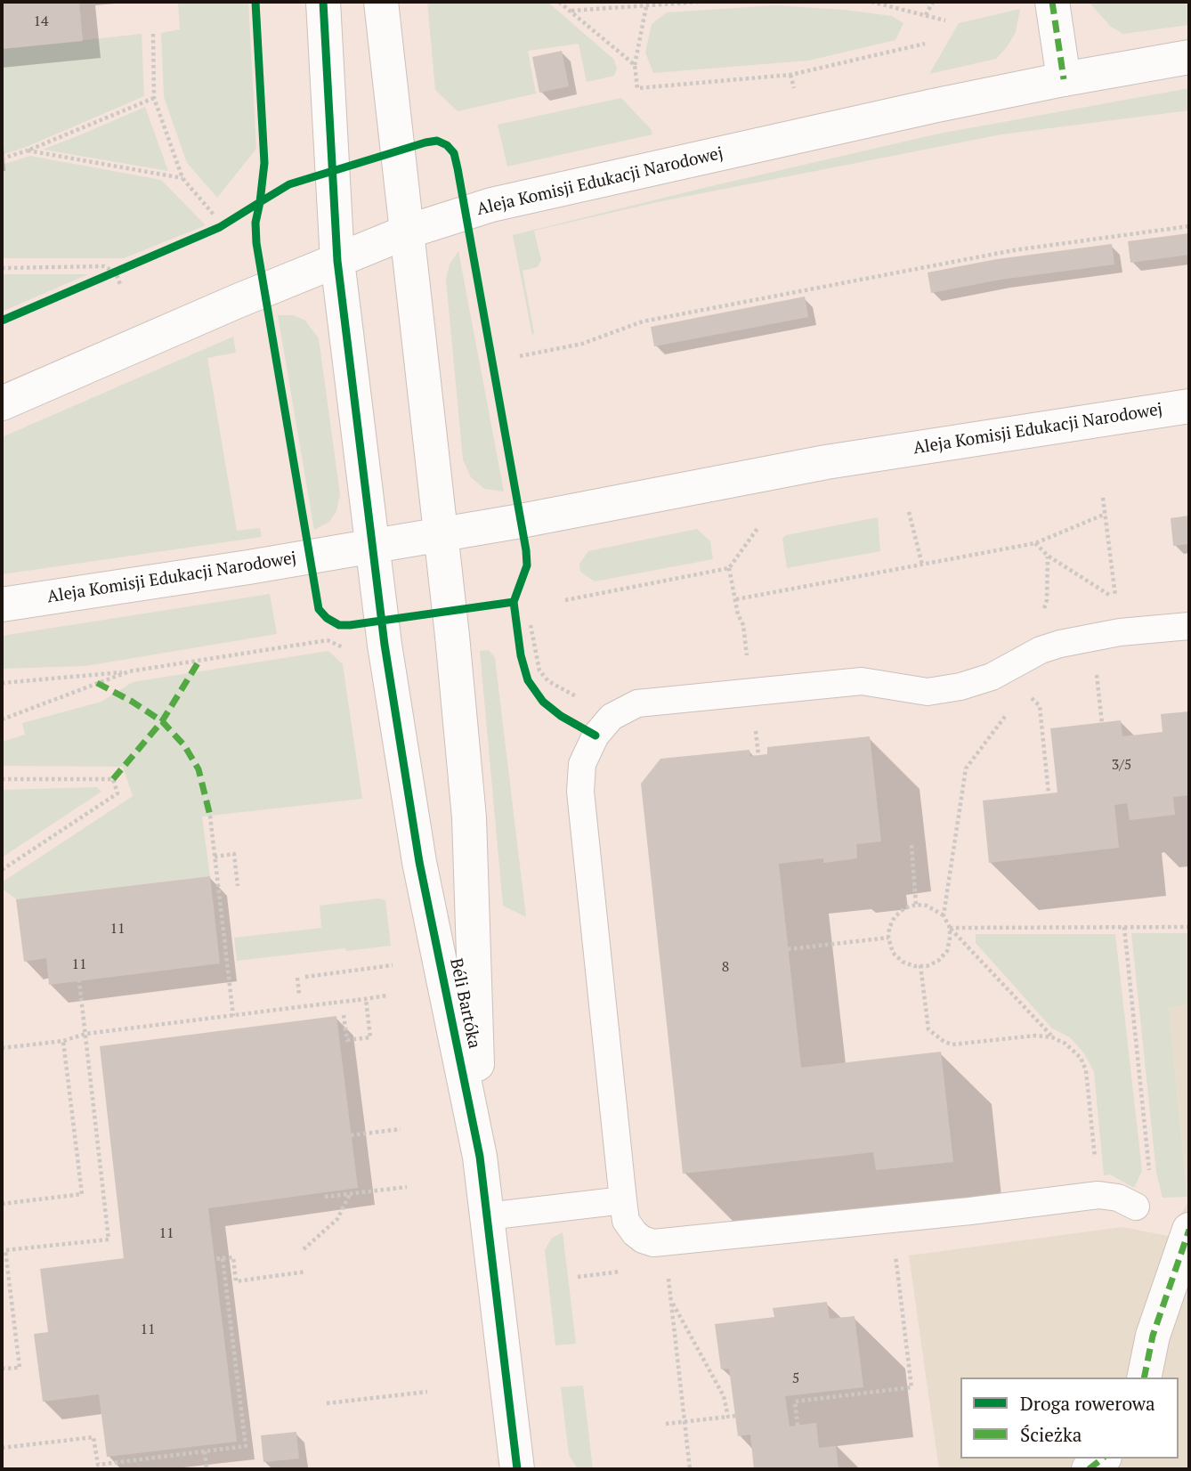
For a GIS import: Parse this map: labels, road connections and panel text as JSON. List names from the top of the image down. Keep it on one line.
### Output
{"streets":{"street":["Aleja Komisji Edukacji Narodowej","Béli Bartóka"]},"crossings":[["Aleja Komisji Edukacji Narodowej","Béli Bartóka"]],"house_numbers":["14","3/5","11","11","8","11","11","5"],"legend":["Droga rowerowa","Ścieżka"]}
